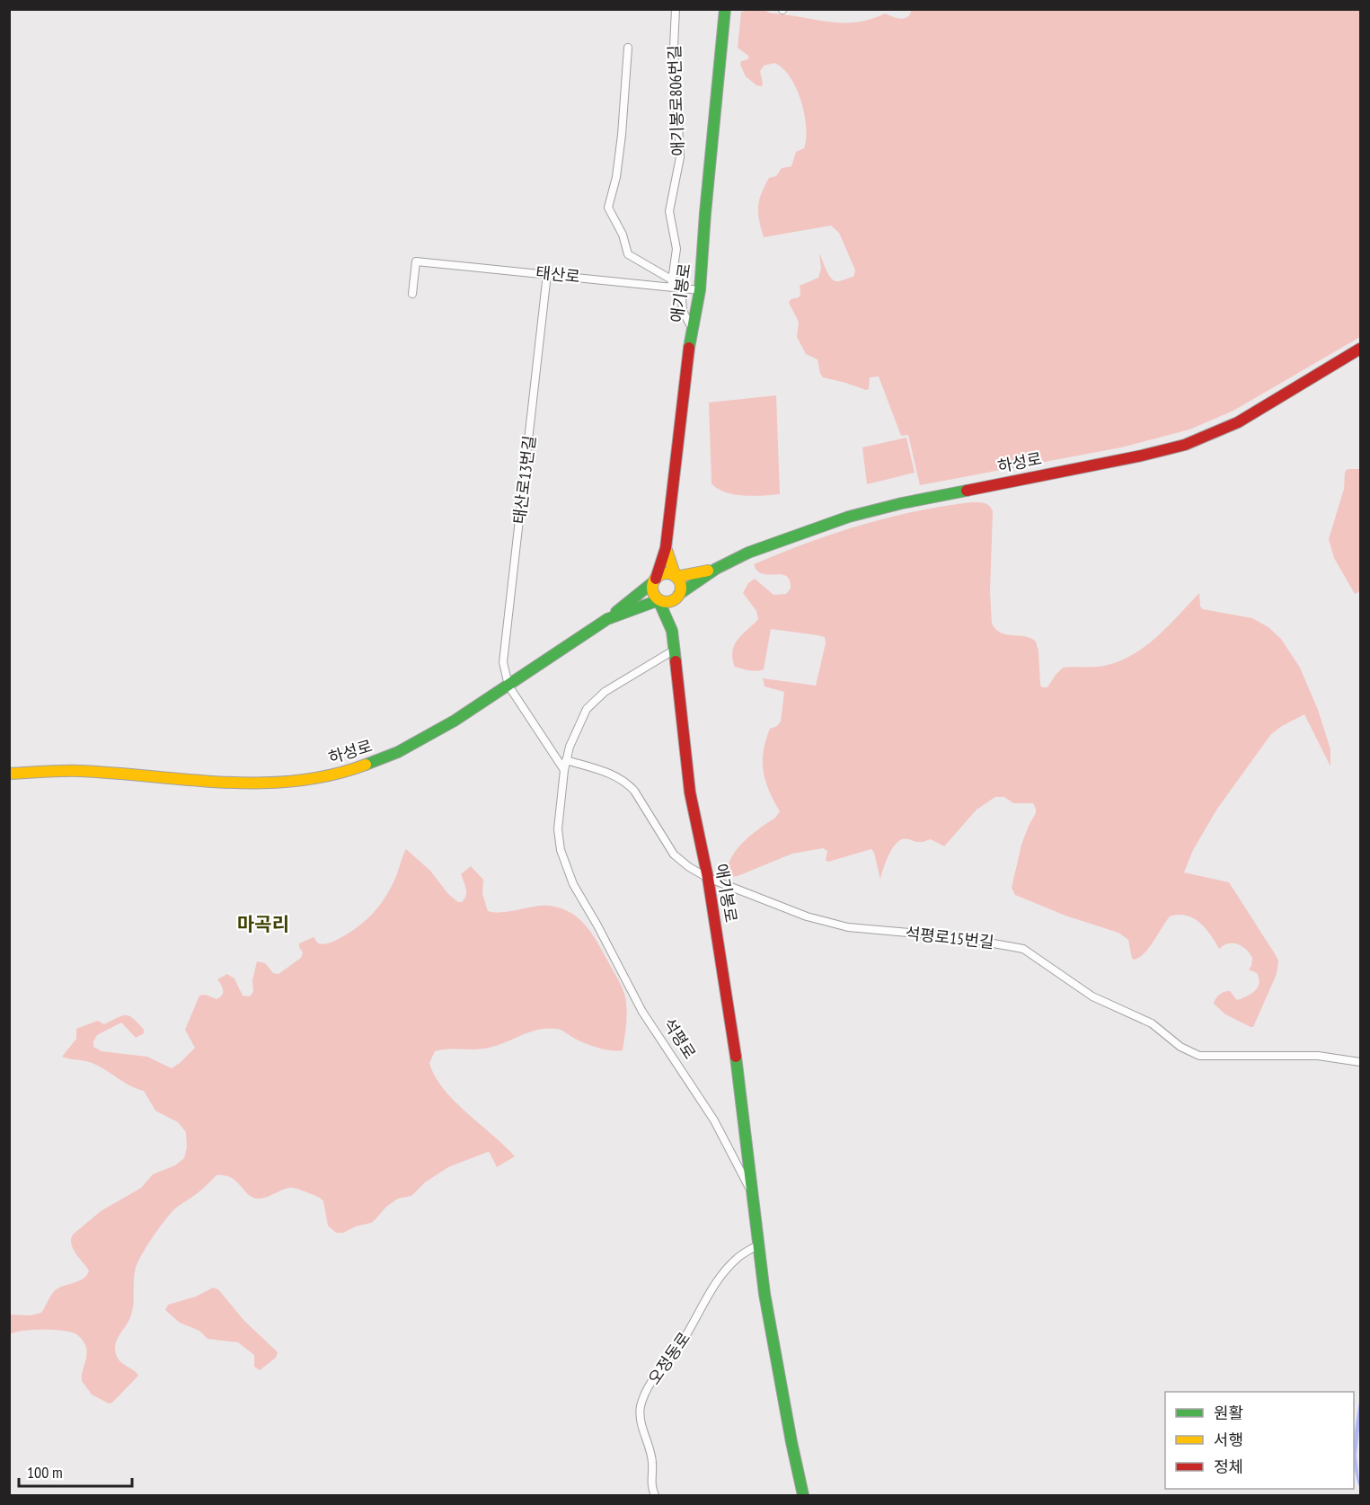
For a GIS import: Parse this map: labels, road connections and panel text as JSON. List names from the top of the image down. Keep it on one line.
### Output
{"streets":{"street":["애기봉로806번길","태산로","애기봉로","하성로","태산로13번길","석평로15번길","석평로","오정동로"]},"crossings":[["애기봉로806번길","태산로"],["태산로","애기봉로"],["태산로","태산로13번길"],["애기봉로","하성로"],["애기봉로","석평로15번길"],["애기봉로","석평로"],["하성로","태산로13번길"],["석평로15번길","석평로"],["석평로","오정동로"]],"districts":["마곡리"],"legend":["원활","서행","정체"],"scale_bar":"100 m"}
